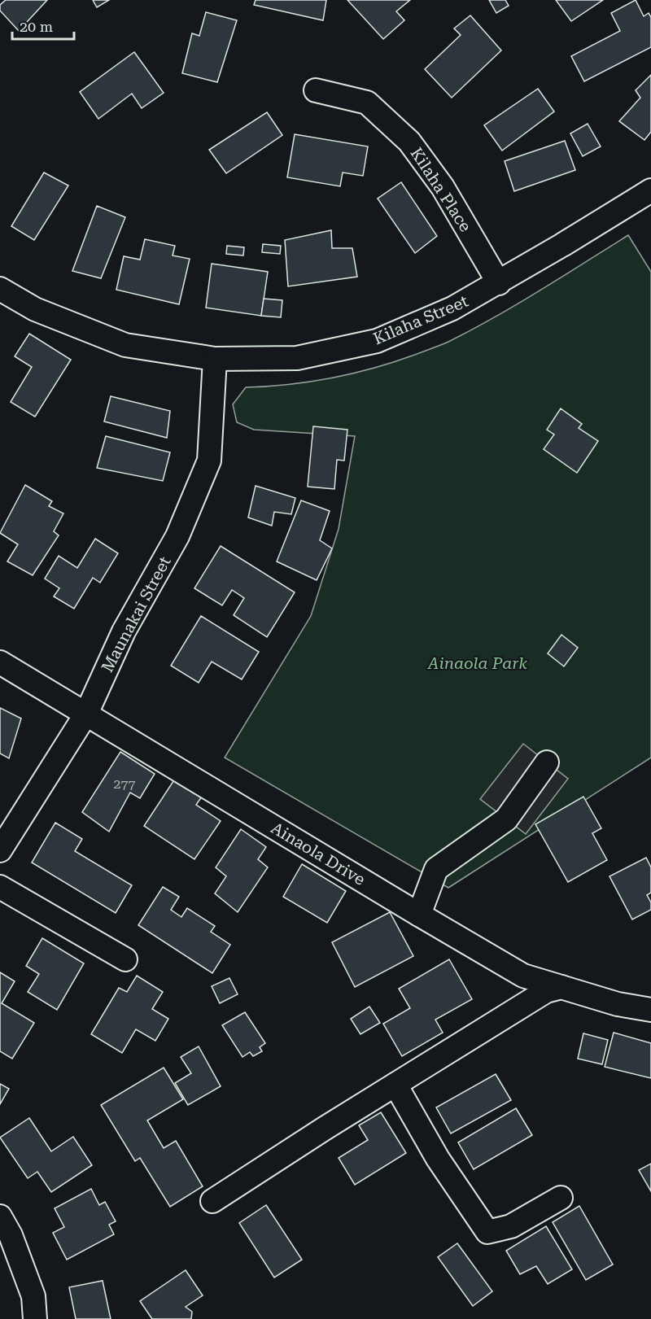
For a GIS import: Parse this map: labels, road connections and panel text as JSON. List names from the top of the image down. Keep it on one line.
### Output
{"streets":{"street":["Kilaha Place","Kilaha Street","Maunakai Street","Ainaola Drive"]},"crossings":[["Kilaha Place","Kilaha Street"],["Kilaha Street","Maunakai Street"],["Maunakai Street","Ainaola Drive"]],"parks":["Ainaola Park"],"house_numbers":["277"],"scale_bar":"20 m"}
